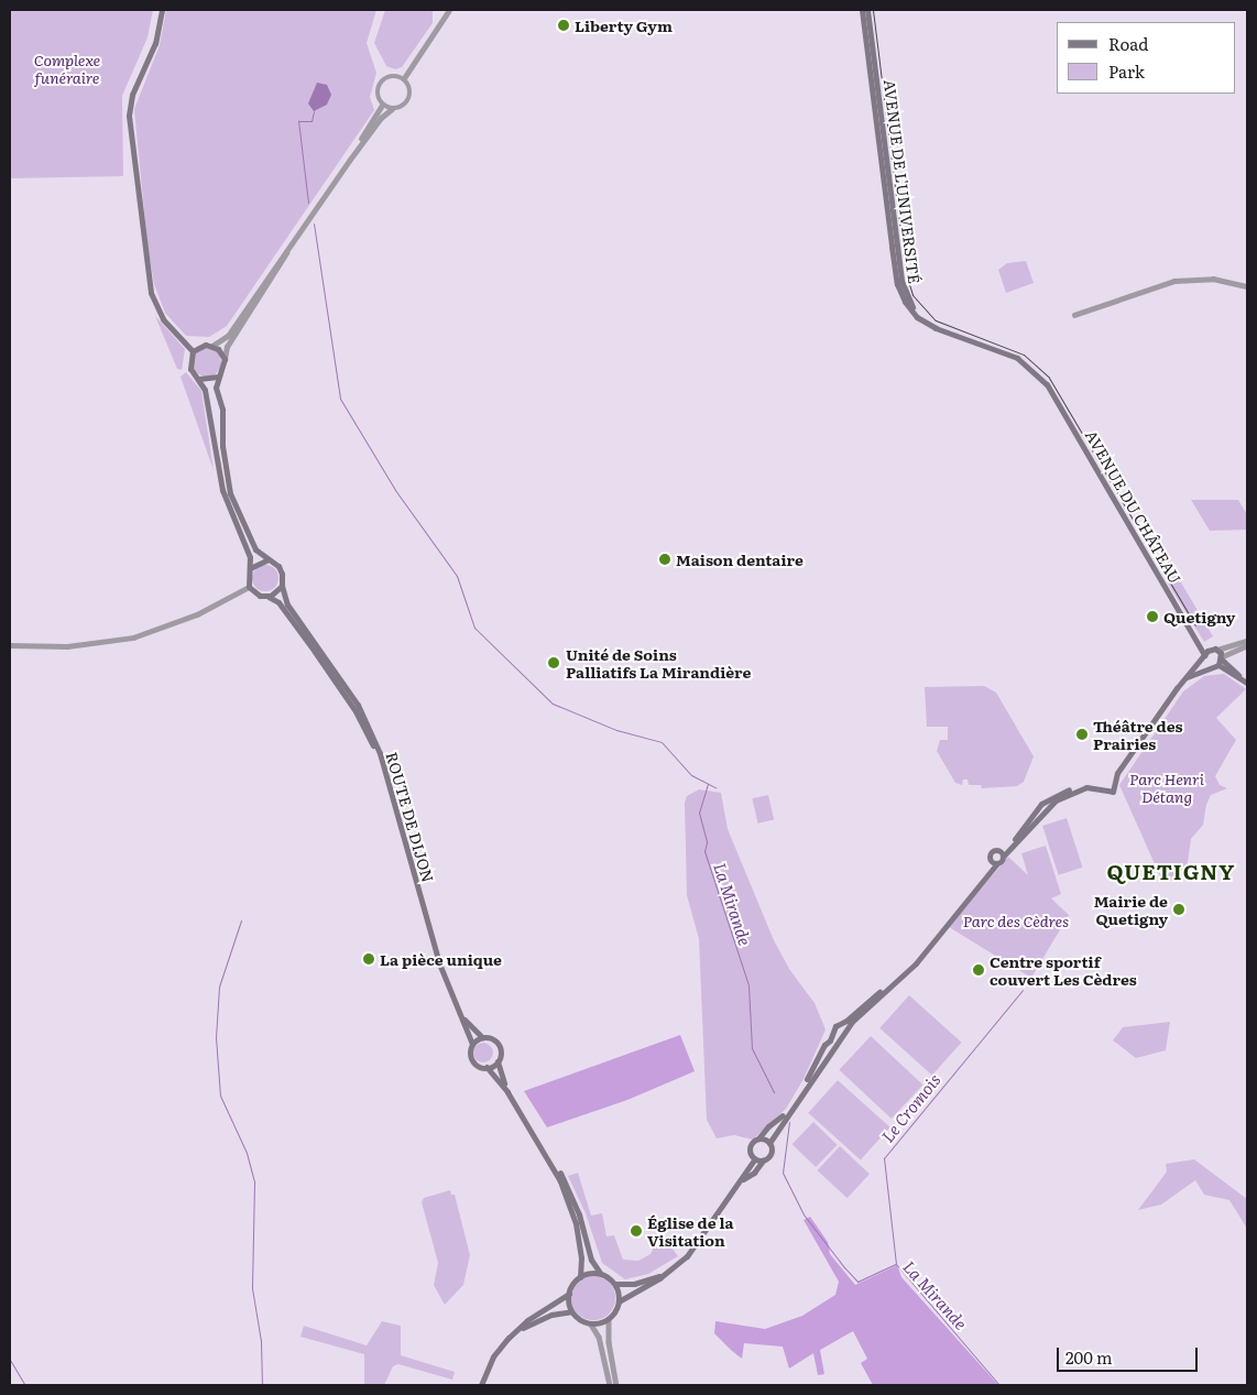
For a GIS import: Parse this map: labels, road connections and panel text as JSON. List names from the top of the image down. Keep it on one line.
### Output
{"streets":{"main road":["AVENUE DE L'UNIVERSITÉ","AVENUE DU CHÂTEAU","ROUTE DE DIJON"]},"crossings":[["AVENUE DE L'UNIVERSITÉ","AVENUE DU CHÂTEAU"]],"districts":["QUETIGNY"],"water":["La Mirande","Le Cromois"],"parks":["Complexe funéraire","Parc Henri Détang","Parc des Cèdres"],"places":["Liberty Gym","Maison dentaire","Quetigny","Unité de Soins Palliatifs La Mirandière","Théâtre des Prairies","Mairie de Quetigny","La pièce unique","Centre sportif couvert Les Cèdres","Église de la Visitation"],"legend":["Road","Park"],"scale_bar":"200 m"}
